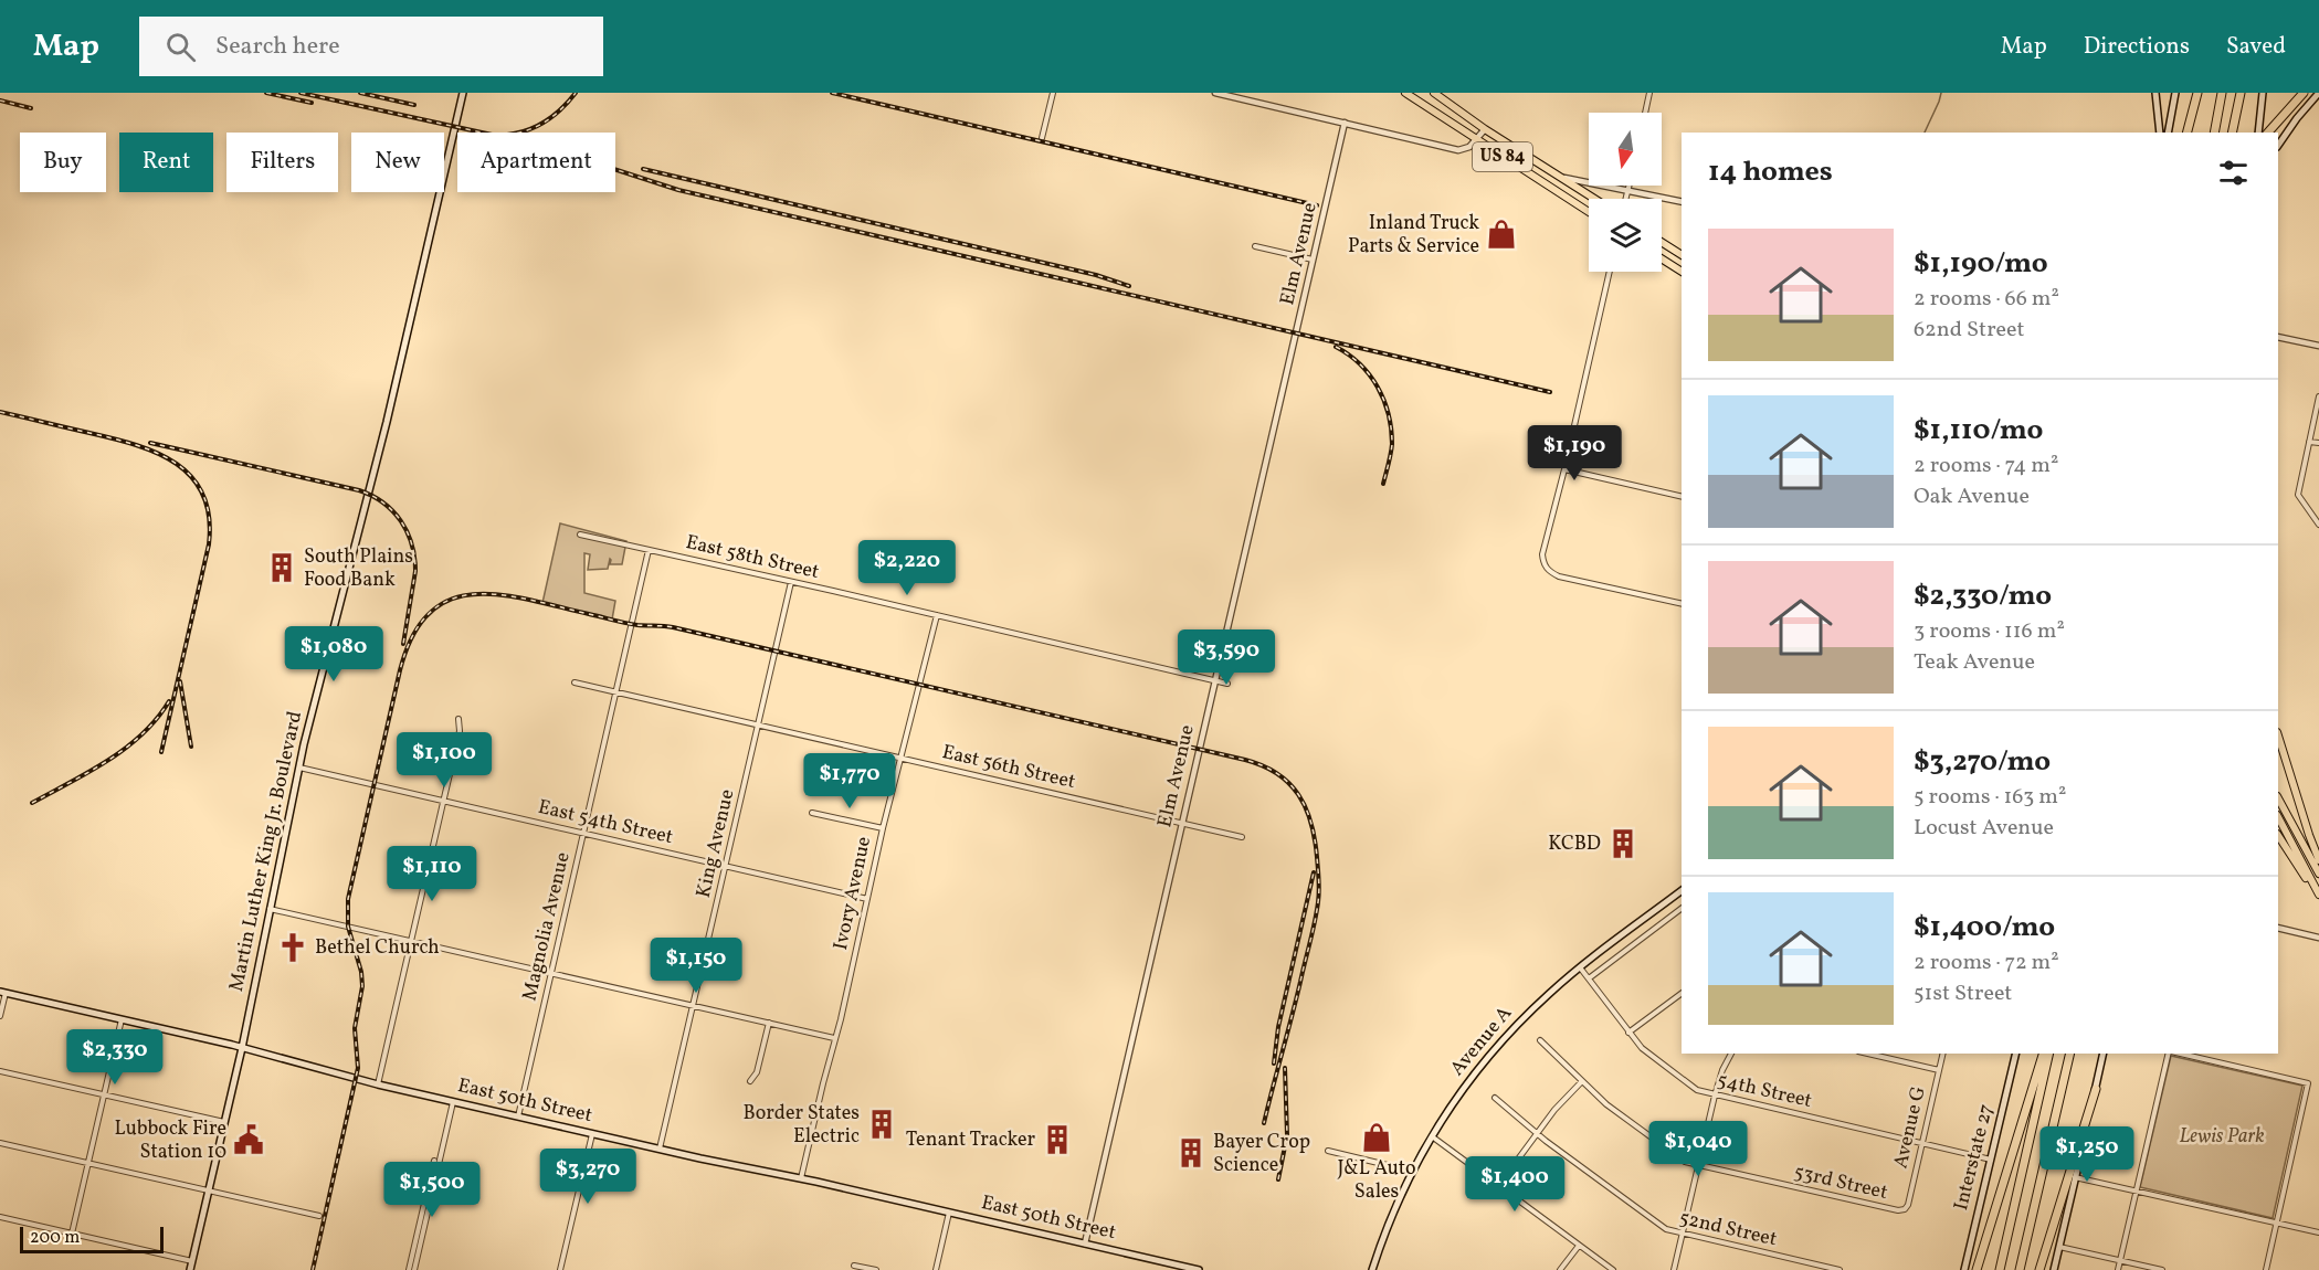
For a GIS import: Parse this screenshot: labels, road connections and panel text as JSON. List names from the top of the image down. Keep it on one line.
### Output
{"streets":{"highway":["US 84"],"main road":["Martin Luther King Jr. Boulevard","Avenue A","East 50th Street","Interstate 27"],"street":["Elm Avenue","East 58th Street","East 56th Street","East 54th Street","King Avenue","Ivory Avenue","Magnolia Avenue","54th Street","Avenue G","53rd Street","52nd Street"]},"crossings":[["Elm Avenue","East 58th Street"],["Elm Avenue","East 56th Street"],["Elm Avenue","East 50th Street"],["East 58th Street","King Avenue"],["East 58th Street","Ivory Avenue"],["East 58th Street","Magnolia Avenue"],["East 56th Street","King Avenue"],["East 56th Street","Ivory Avenue"],["East 56th Street","Magnolia Avenue"],["East 54th Street","King Avenue"],["East 54th Street","Martin Luther King Jr. Boulevard"],["East 54th Street","Ivory Avenue"],["East 54th Street","Magnolia Avenue"],["King Avenue","East 50th Street"],["Martin Luther King Jr. Boulevard","East 50th Street"],["Ivory Avenue","East 50th Street"],["Magnolia Avenue","East 50th Street"],["Avenue A","54th Street"],["54th Street","Avenue G"],["54th Street","Interstate 27"],["Avenue G","53rd Street"]],"parks":["Lewis Park"],"places":{"shop":["Inland Truck Parts & Service","J&L Auto Sales"],"building":["South Plains Food Bank","KCBD","Border States Electric","Tenant Tracker","Bayer Crop Science"],"church":["Bethel Church"],"public building":["Lubbock Fire Station 10"]},"scale_bar":"200 m","north":"bottom","page":{"header":"Map","search":"Search here","nav":["Map","Directions","Saved"],"chip":["Buy","Rent","Filters","New","Apartment"],"heading":"14 homes","list":[{"name":"$1,190/mo","note":"2 rooms · 66 m² · 62nd Street"},{"name":"$1,110/mo","note":"2 rooms · 74 m² · Oak Avenue"},{"name":"$2,330/mo","note":"3 rooms · 116 m² · Teak Avenue"},{"name":"$3,270/mo","note":"5 rooms · 163 m² · Locust Avenue"},{"name":"$1,400/mo","note":"2 rooms · 72 m² · 51st Street"}],"price":["$1,190","$2,220","$1,080","$3,590","$1,100","$1,770","$1,110","$1,150","$2,330","$1,040","$1,250","$3,270","$1,400","$1,500"],"scale":"200 m"}}
